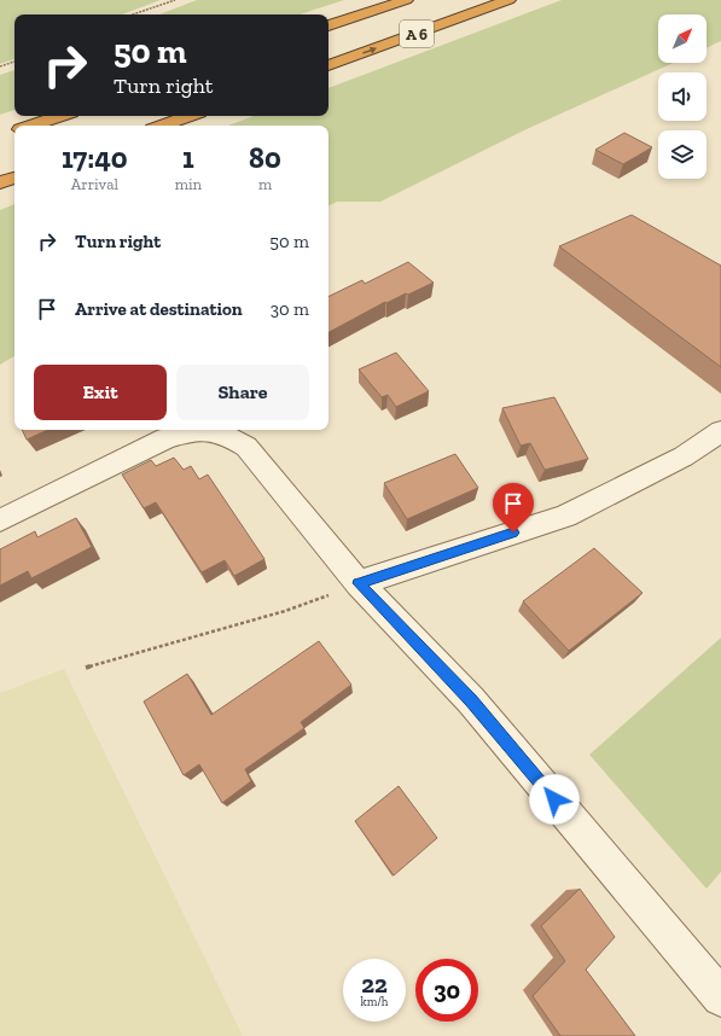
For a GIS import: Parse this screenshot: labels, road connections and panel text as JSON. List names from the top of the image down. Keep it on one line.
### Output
{"streets":{"highway":["A 6"]},"north":"top right","page":{"turn":["50 m","Turn right"],"eta":["17:40","Arrival","1","min","80","m"],"list":[{"name":"Turn right","value":"50 m"},{"name":"Arrive at destination","value":"30 m"}],"buttons":["Exit","Share"],"speed":"22 km/h","limit":"30"}}
